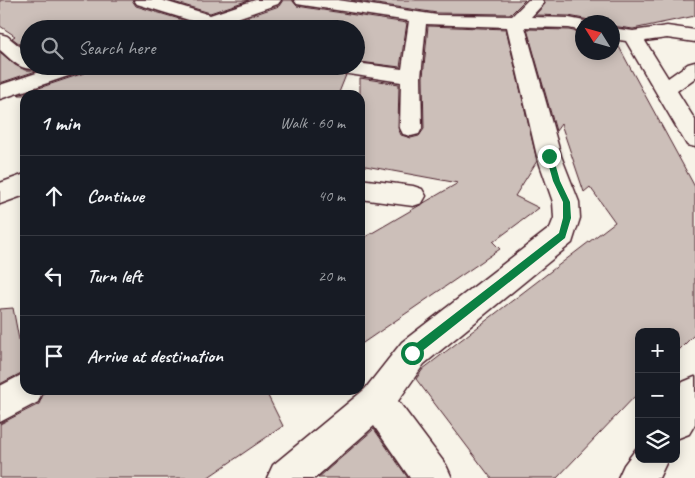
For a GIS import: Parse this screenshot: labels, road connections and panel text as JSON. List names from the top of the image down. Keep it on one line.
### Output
{"north":"top left","page":{"search":"Search here","heading":["1 min","Walk · 60 m"],"list":[["Continue","40 m"],["Turn left","20 m"],"Arrive at destination"],"map_buttons":["+","−"]}}
